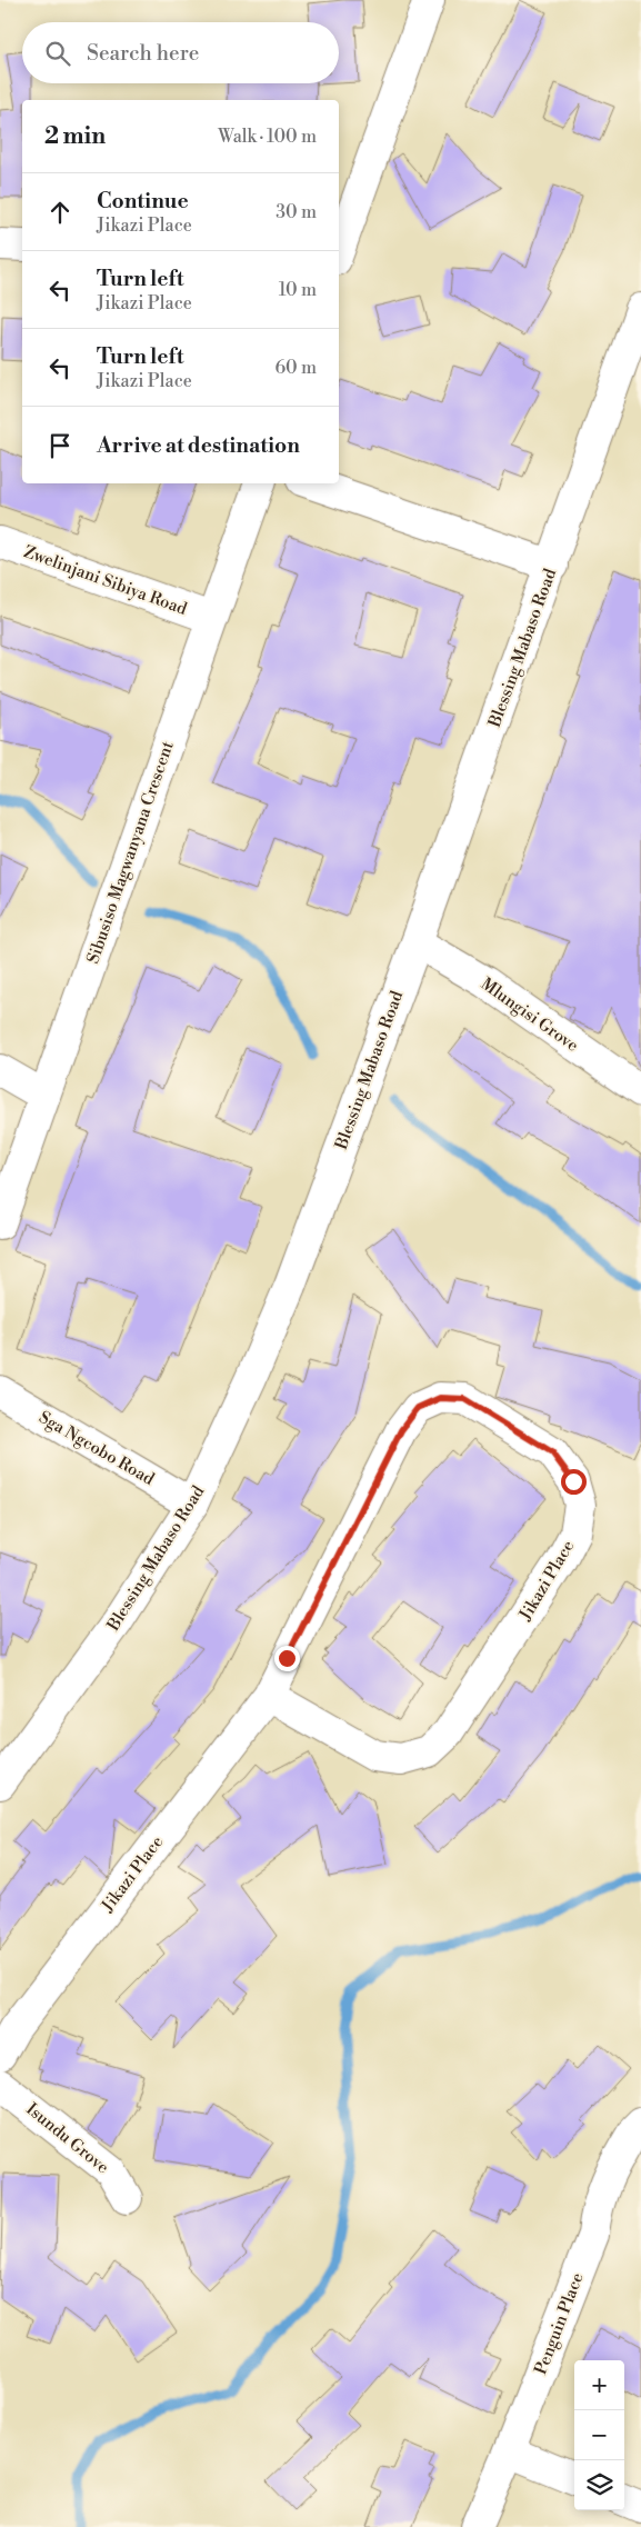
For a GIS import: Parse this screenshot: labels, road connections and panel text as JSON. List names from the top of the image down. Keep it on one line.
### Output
{"streets":{"street":["Zwelinjani Sibiya Road","Blessing Mabaso Road","Sibusiso Magwanyana Crescent","Mlungisi Grove","Sga Ngcobo Road","Jikazi Place","Isundu Grove","Penguin Place"]},"crossings":[["Zwelinjani Sibiya Road","Sibusiso Magwanyana Crescent"],["Blessing Mabaso Road","Mlungisi Grove"],["Blessing Mabaso Road","Sga Ngcobo Road"]],"page":{"search":"Search here","heading":["2 min","Walk · 100 m"],"list":[["Continue","Jikazi Place","30 m"],["Turn left","Jikazi Place","10 m"],["Turn left","Jikazi Place","60 m"],"Arrive at destination"],"map_buttons":["+","−"]}}
